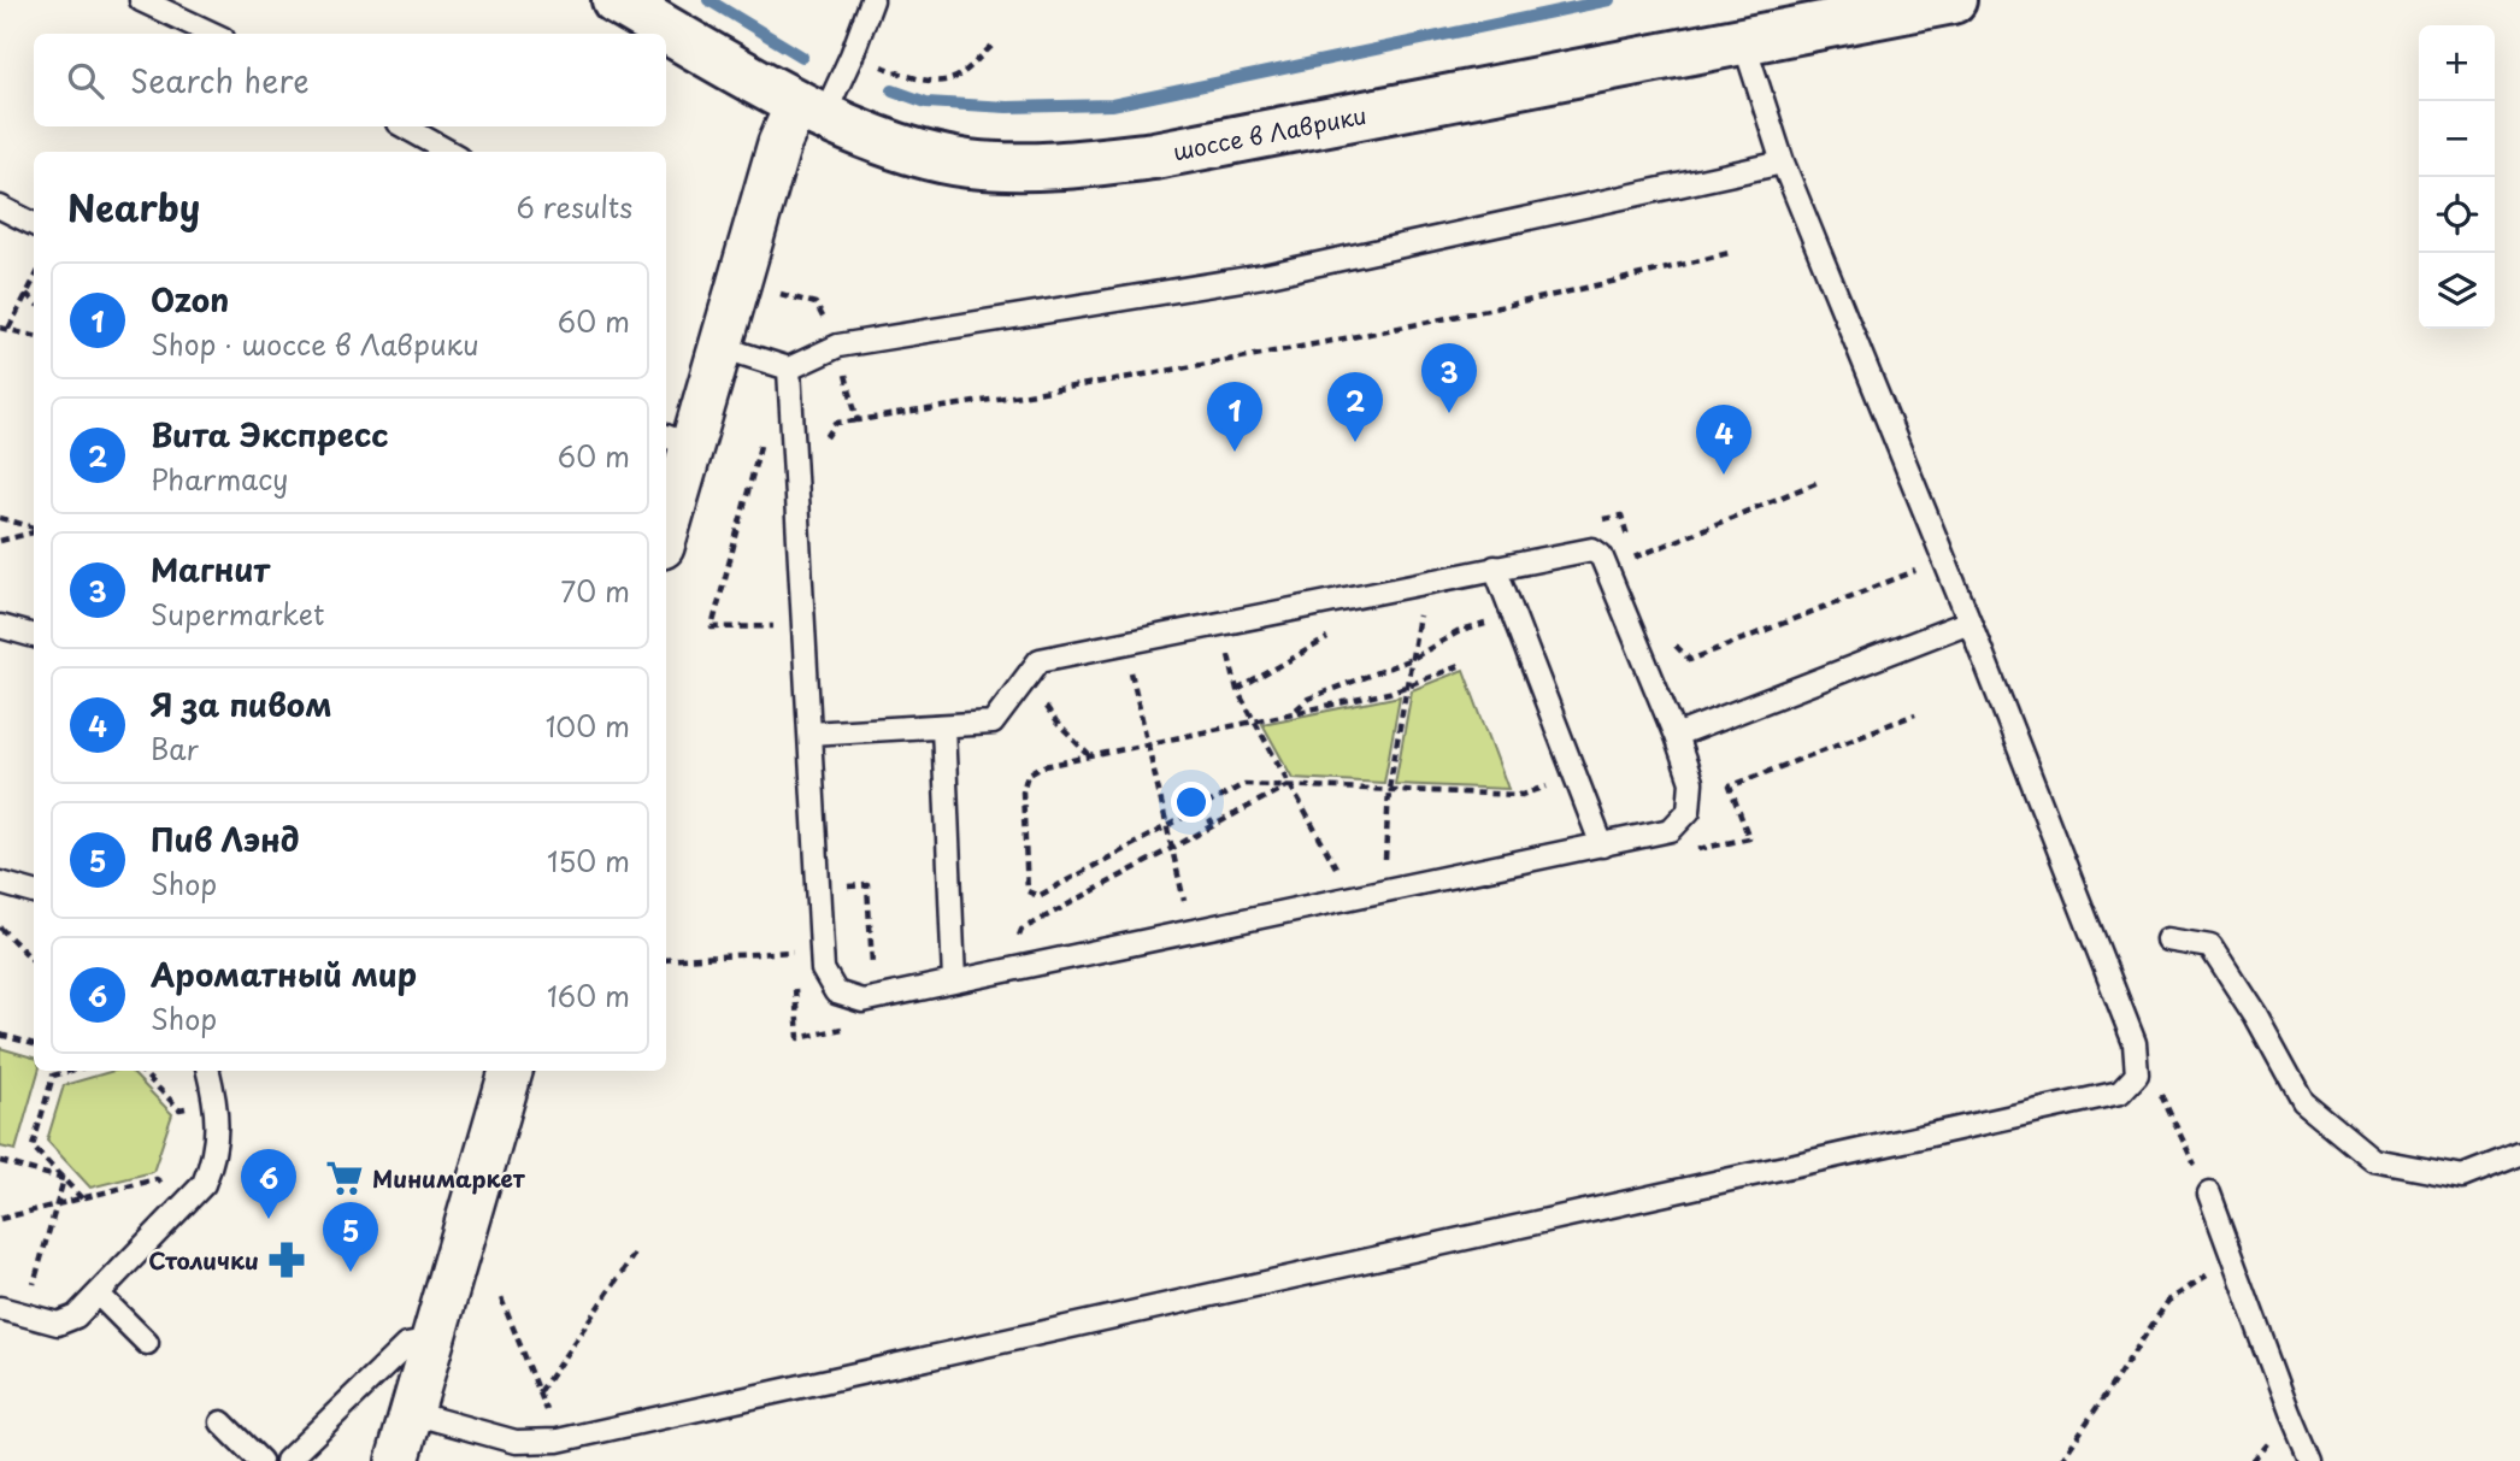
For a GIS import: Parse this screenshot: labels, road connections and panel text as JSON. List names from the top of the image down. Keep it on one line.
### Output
{"streets":{"street":["шоссе в Лаврики"]},"places":{"supermarket":["Минимаркет"],"pharmacy":["Столички"]},"page":{"map_buttons":["+","−"],"search":"Search here","heading":["Nearby","6 results"],"list":[{"mark":"1","name":"Ozon","note":"Shop · шоссе в Лаврики","value":"60 m"},{"mark":"2","name":"Вита Экспресс","note":"Pharmacy","value":"60 m"},{"mark":"3","name":"Магнит","note":"Supermarket","value":"70 m"},{"mark":"4","name":"Я за пивом","note":"Bar","value":"100 m"},{"mark":"5","name":"Пив Лэнд","note":"Shop","value":"150 m"},{"mark":"6","name":"Ароматный мир","note":"Shop","value":"160 m"}],"pins":["3","2","1","4","6","5"]}}
